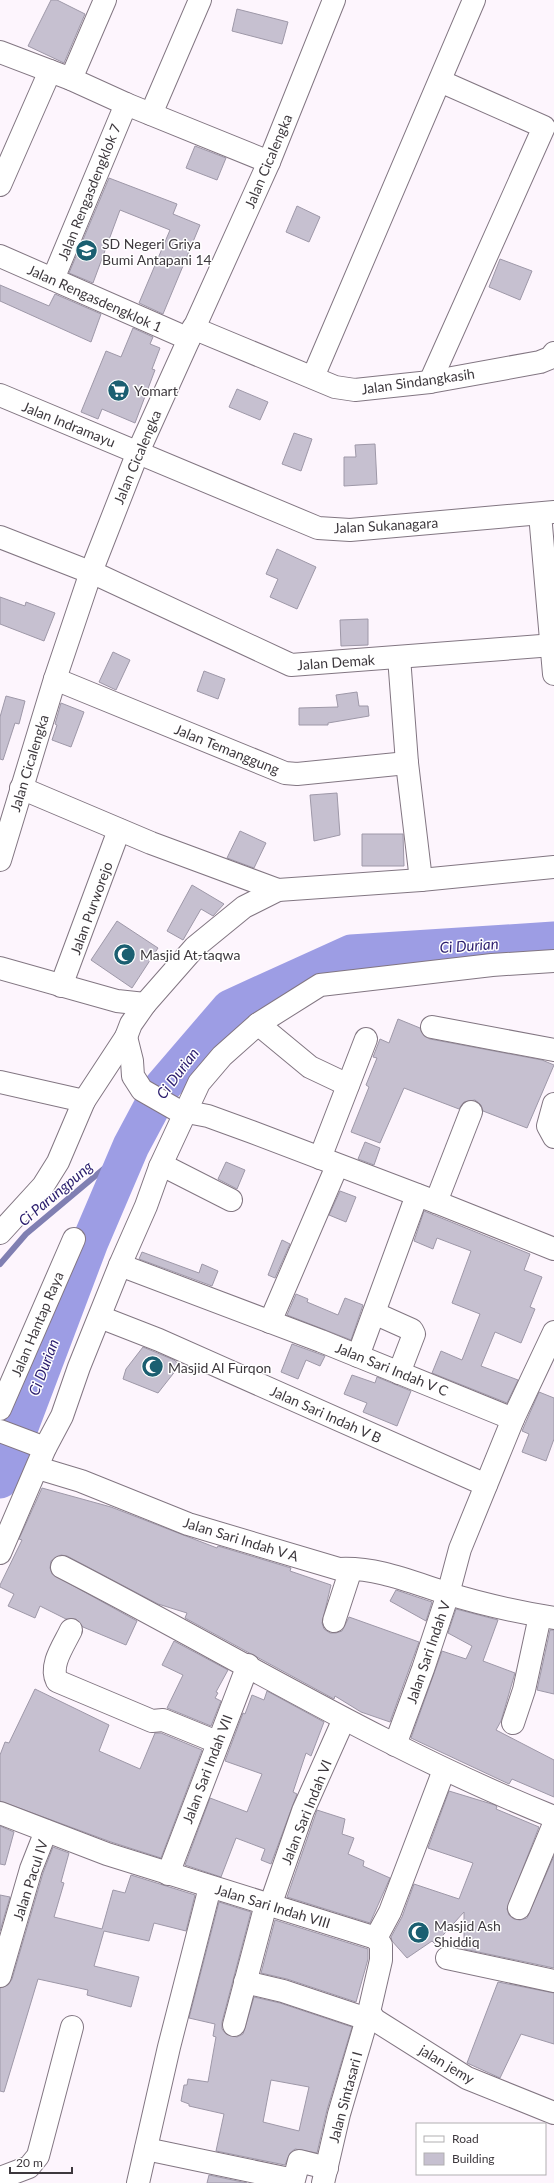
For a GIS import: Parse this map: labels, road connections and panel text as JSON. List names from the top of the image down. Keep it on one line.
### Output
{"streets":{"street":["Jalan Cicalengka","Jalan Rengasdengklok 7","Jalan Rengasdengklok 1","Jalan Sindangkasih","Jalan Indramayu","Jalan Sukanagara","Jalan Demak","Jalan Temanggung","Jalan Purworejo","Jalan Hantap Raya","Jalan Sari Indah V C","Jalan Sari Indah V B","Jalan Sari Indah V A","Jalan Sari Indah V","Jalan Sari Indah VII","Jalan Sari Indah VI","Jalan Pacul IV","Jalan Sari Indah VIII","jalan jemy","Jalan Sintasari I"]},"crossings":[["Jalan Cicalengka","Jalan Rengasdengklok 1"],["Jalan Cicalengka","Jalan Sindangkasih"],["Jalan Cicalengka","Jalan Indramayu"],["Jalan Cicalengka","Jalan Sukanagara"],["Jalan Cicalengka","Jalan Demak"],["Jalan Cicalengka","Jalan Temanggung"],["Jalan Rengasdengklok 7","Jalan Rengasdengklok 1"],["Jalan Rengasdengklok 1","Jalan Sindangkasih"],["Jalan Indramayu","Jalan Sukanagara"],["Jalan Sari Indah V A","Jalan Sari Indah V"],["Jalan Sari Indah VII","Jalan Sari Indah VIII"],["Jalan Sari Indah VI","Jalan Sari Indah VIII"],["Jalan Pacul IV","Jalan Sari Indah VIII"],["Jalan Sari Indah VIII","Jalan Sintasari I"],["jalan jemy","Jalan Sintasari I"]],"water":["Ci Durian","Ci Parungpung"],"places":{"school or university":["SD Negeri Griya Bumi Antapani 14"],"supermarket":["Yomart"],"mosque":["Masjid At-taqwa","Masjid Al Furqon","Masjid Ash Shiddiq"]},"legend":["Road","Building"],"scale_bar":"20 m"}
